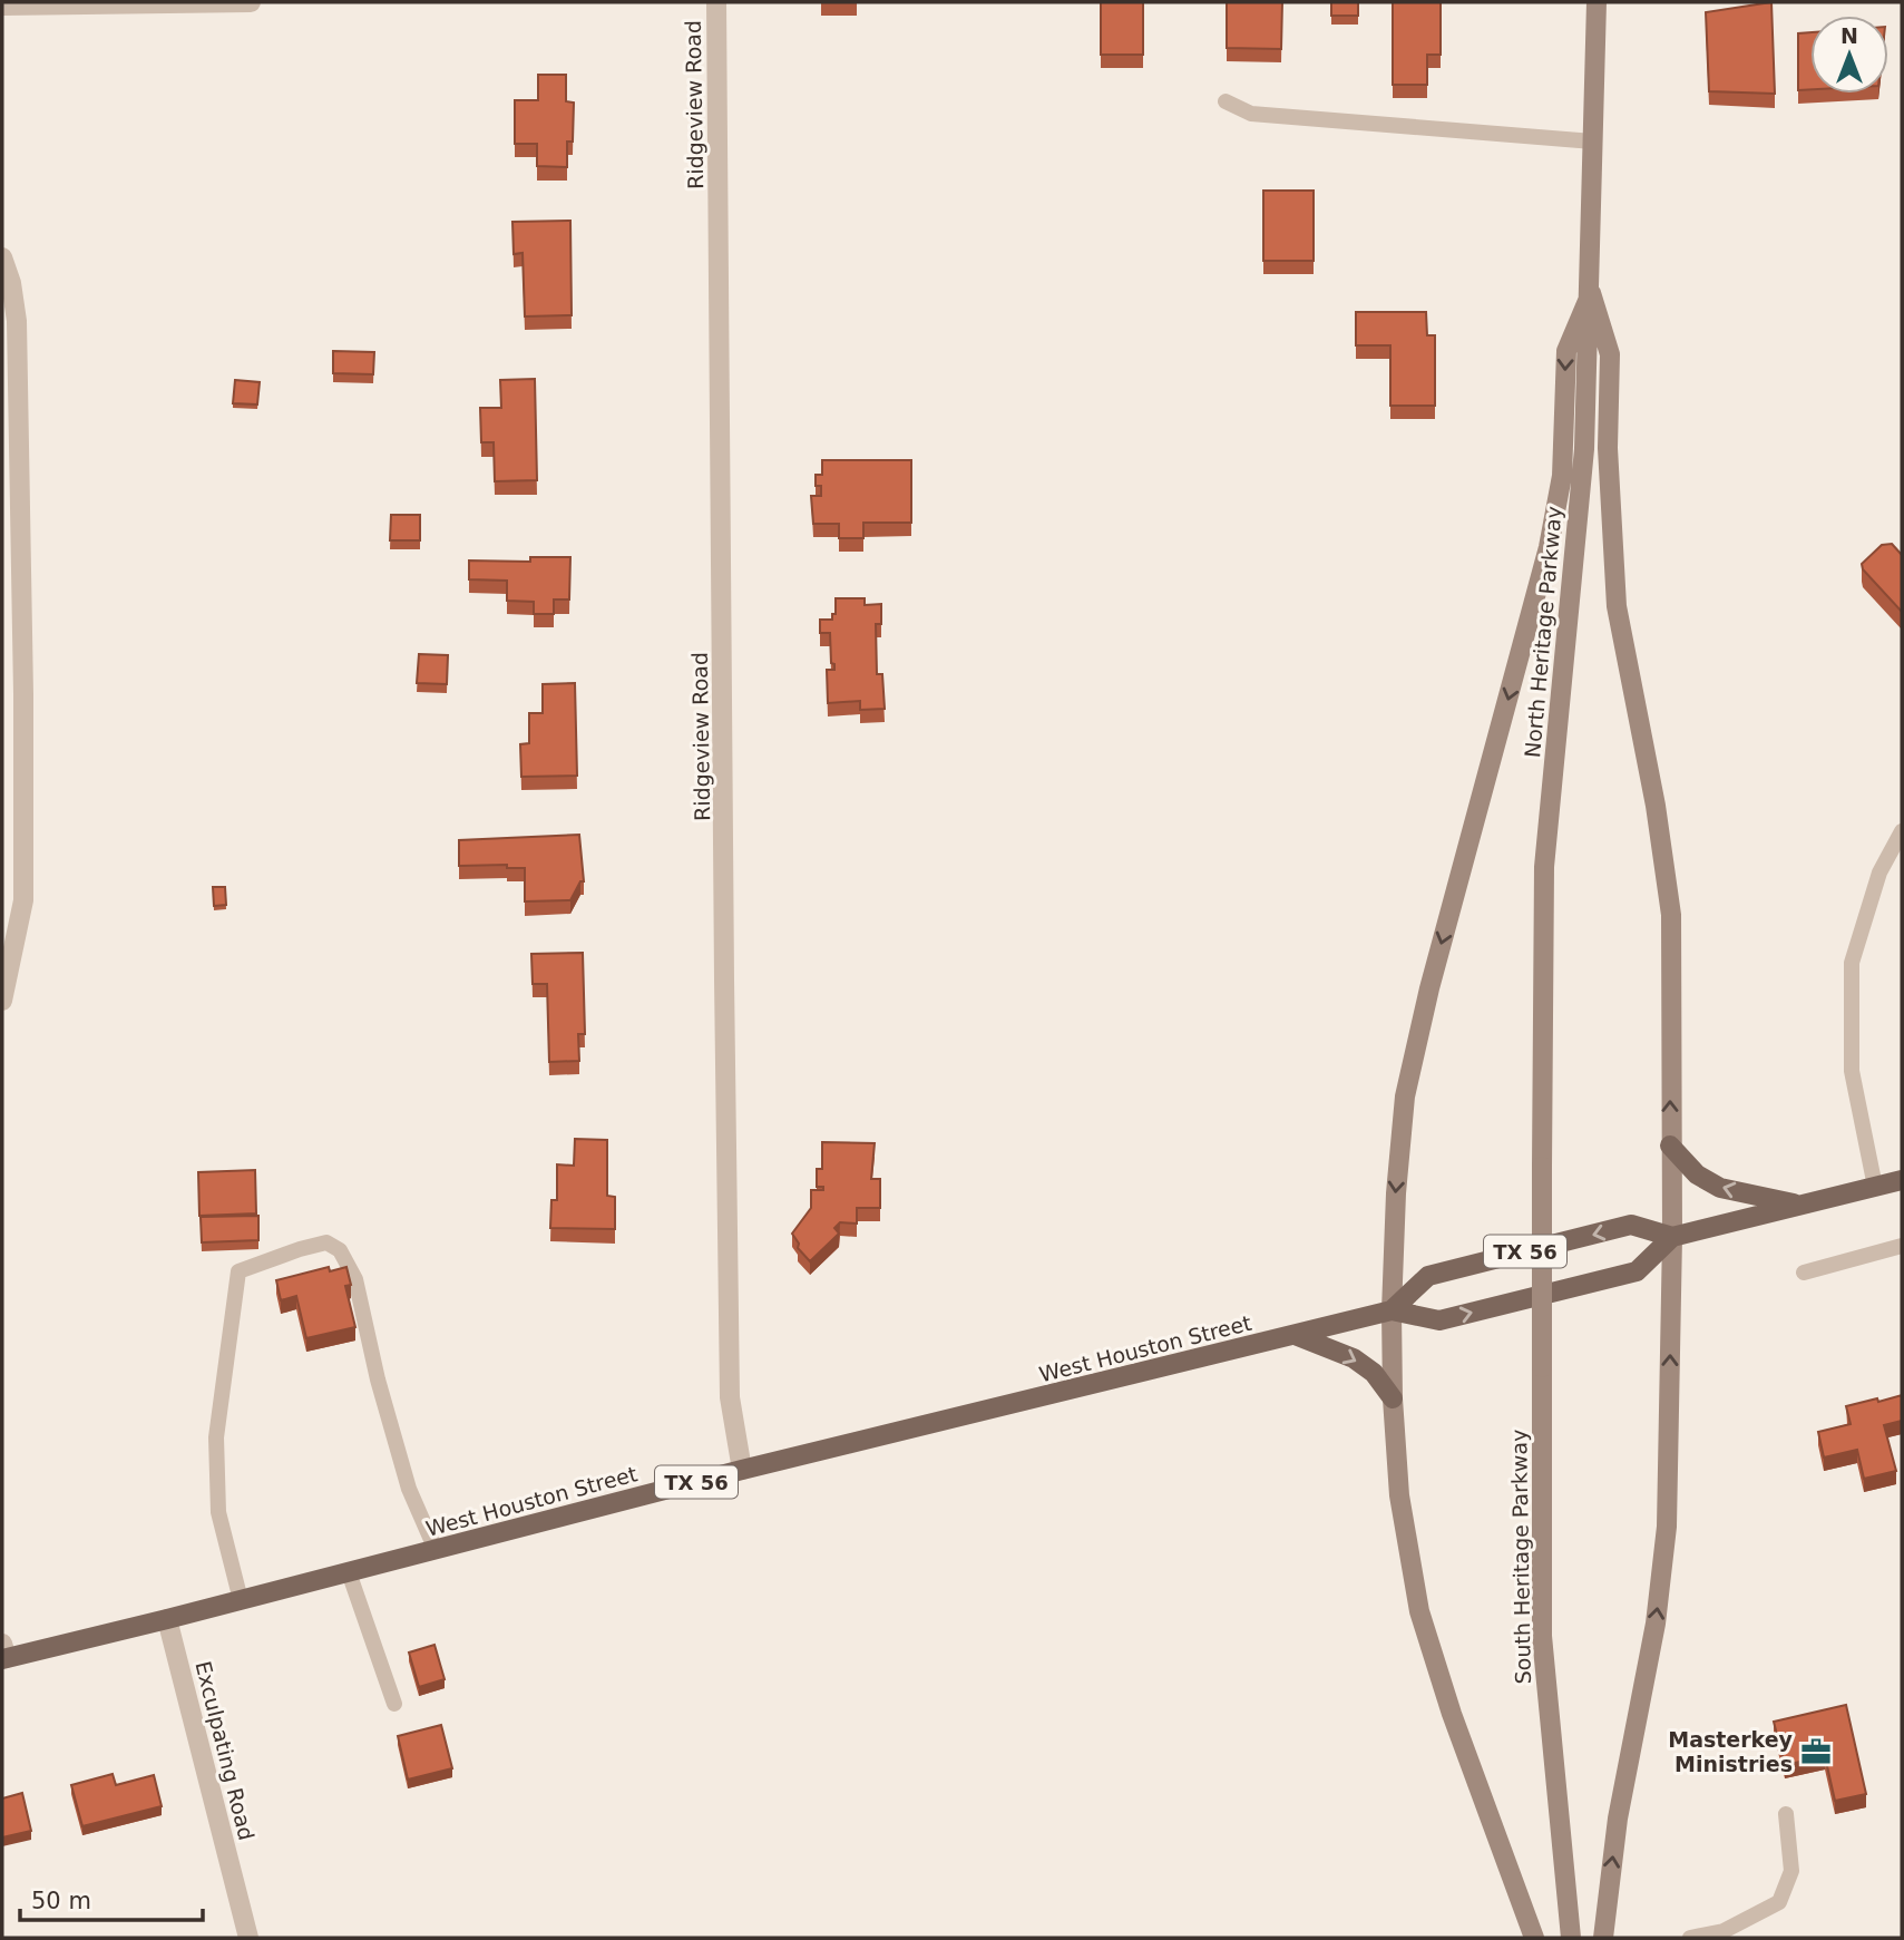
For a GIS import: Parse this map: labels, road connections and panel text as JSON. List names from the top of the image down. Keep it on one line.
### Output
{"streets":{"main road":["North Heritage Parkway","TX 56","West Houston Street","South Heritage Parkway"],"street":["Ridgeview Road","Exculpating Road"]},"crossings":[["Ridgeview Road","West Houston Street"],["North Heritage Parkway","South Heritage Parkway"],["West Houston Street","Exculpating Road"]],"places":{"office":["Masterkey Ministries"]},"scale_bar":"50 m","north":"top"}
